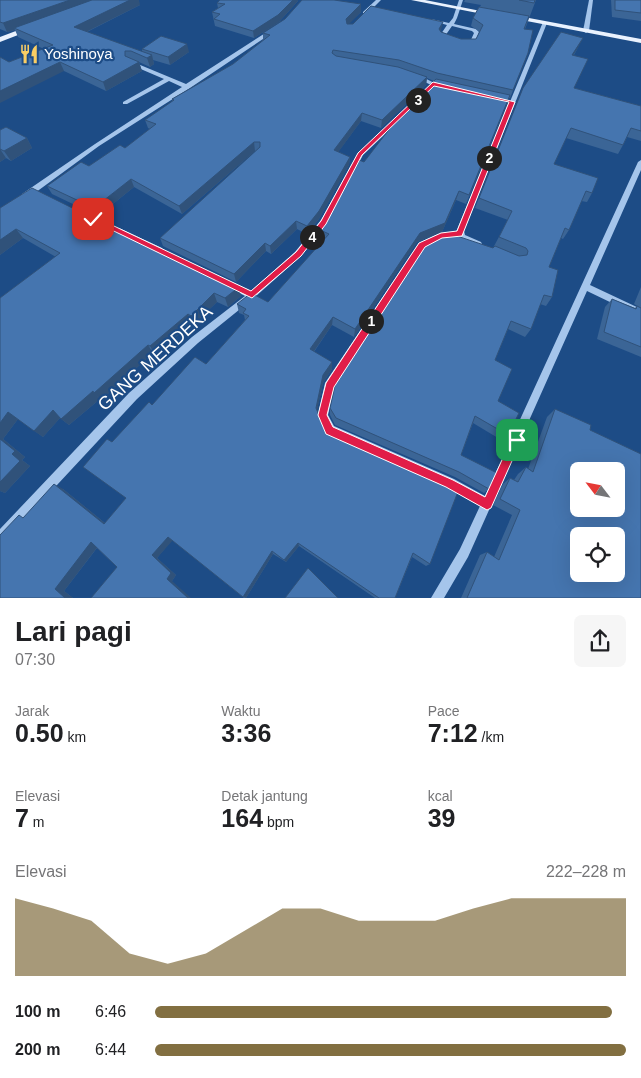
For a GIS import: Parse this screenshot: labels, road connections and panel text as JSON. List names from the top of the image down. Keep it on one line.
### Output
{"streets":{"street":["GANG MERDEKA"]},"places":{"restaurant":["Yoshinoya"]},"north":"top left","page":{"pins":["3","2","4","1"],"heading":["Lari pagi","07:30"],"stats":[["Jarak","0.50 km"],["Waktu","3:36"],["Pace","7:12 /km"],["Elevasi","7 m"],["Detak jantung","164 bpm"],["kcal","39"]],"chart":["Elevasi","222–228 m"],"list":[{"name":"100 m","note":"6:46"},{"name":"200 m","note":"6:44"}]}}
